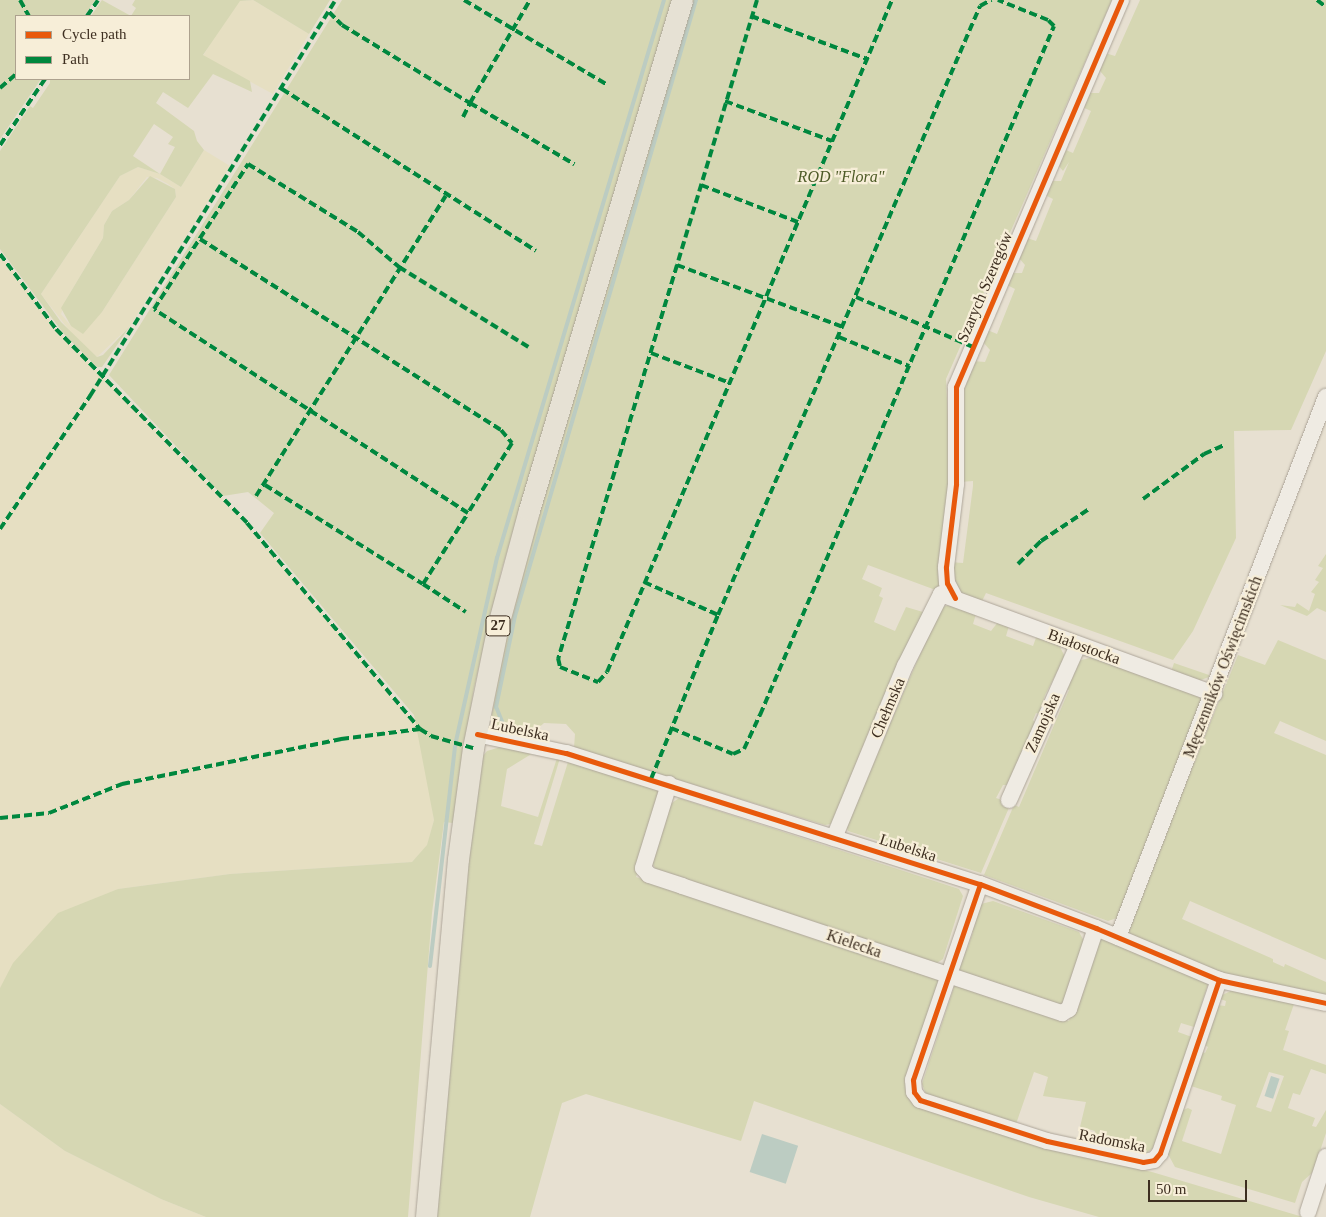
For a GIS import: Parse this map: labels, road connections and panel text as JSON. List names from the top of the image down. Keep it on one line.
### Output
{"streets":{"main road":["27"],"street":["Szarych Szeregów","Białostocka","Męczenników Oświęcimskich","Chełmska","Zamojska","Lubelska","Kielecka","Radomska"]},"crossings":[["Szarych Szeregów","Białostocka"],["Szarych Szeregów","Chełmska"],["27","Lubelska"],["Białostocka","Męczenników Oświęcimskich"],["Białostocka","Chełmska"],["Białostocka","Zamojska"],["Męczenników Oświęcimskich","Lubelska"],["Chełmska","Lubelska"],["Lubelska","Kielecka"],["Lubelska","Radomska"],["Kielecka","Radomska"]],"parks":["ROD \"Flora\""],"legend":["Cycle path","Path"],"scale_bar":"50 m"}
